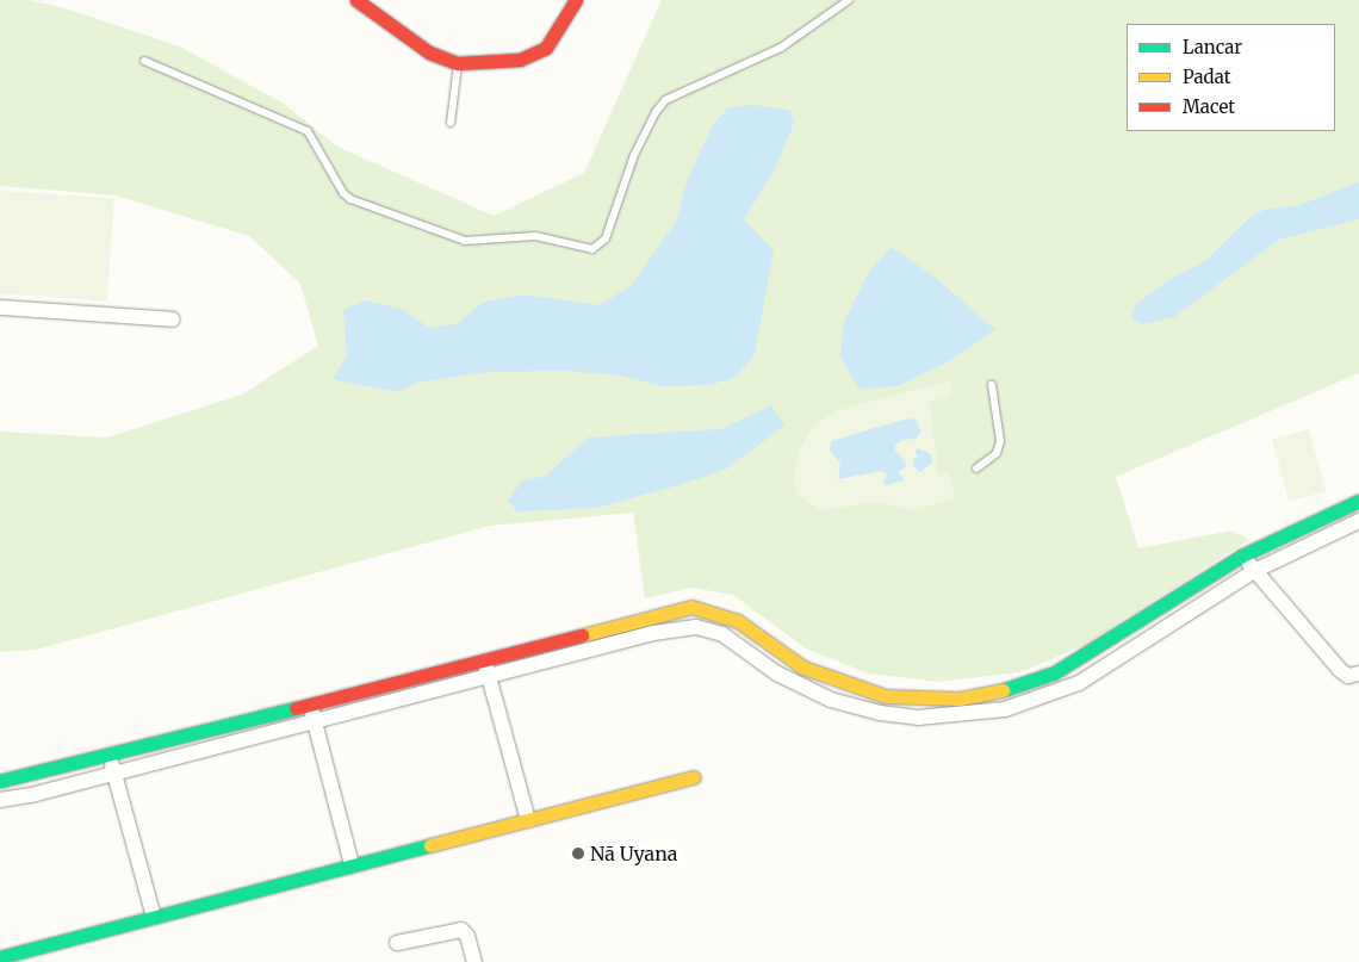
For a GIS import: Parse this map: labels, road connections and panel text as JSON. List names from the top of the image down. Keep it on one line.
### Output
{"places":["Nā Uyana"],"legend":["Lancar","Padat","Macet"]}
